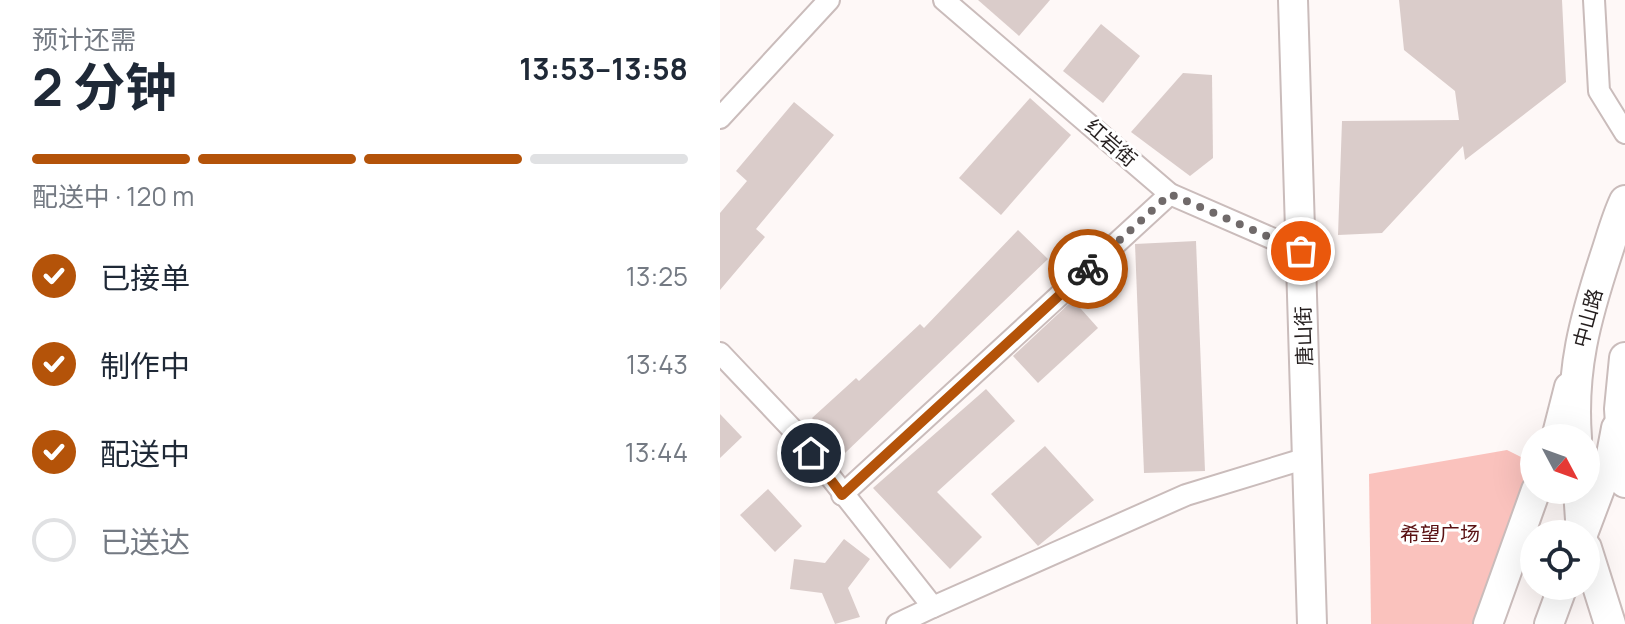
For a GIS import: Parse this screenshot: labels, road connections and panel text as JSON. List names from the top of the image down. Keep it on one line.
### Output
{"streets":{"main road":["中山路","唐山街"],"street":["红岩街"]},"crossings":[["红岩街","唐山街"]],"parks":["希望广场"],"north":"bottom right","page":{"heading":["2 分钟","预计还需","13:53–13:58"],"bar":"配送中 · 120 m","list":[["已接单","13:25"],["制作中","13:43"],["配送中","13:44"],"已送达"]}}
